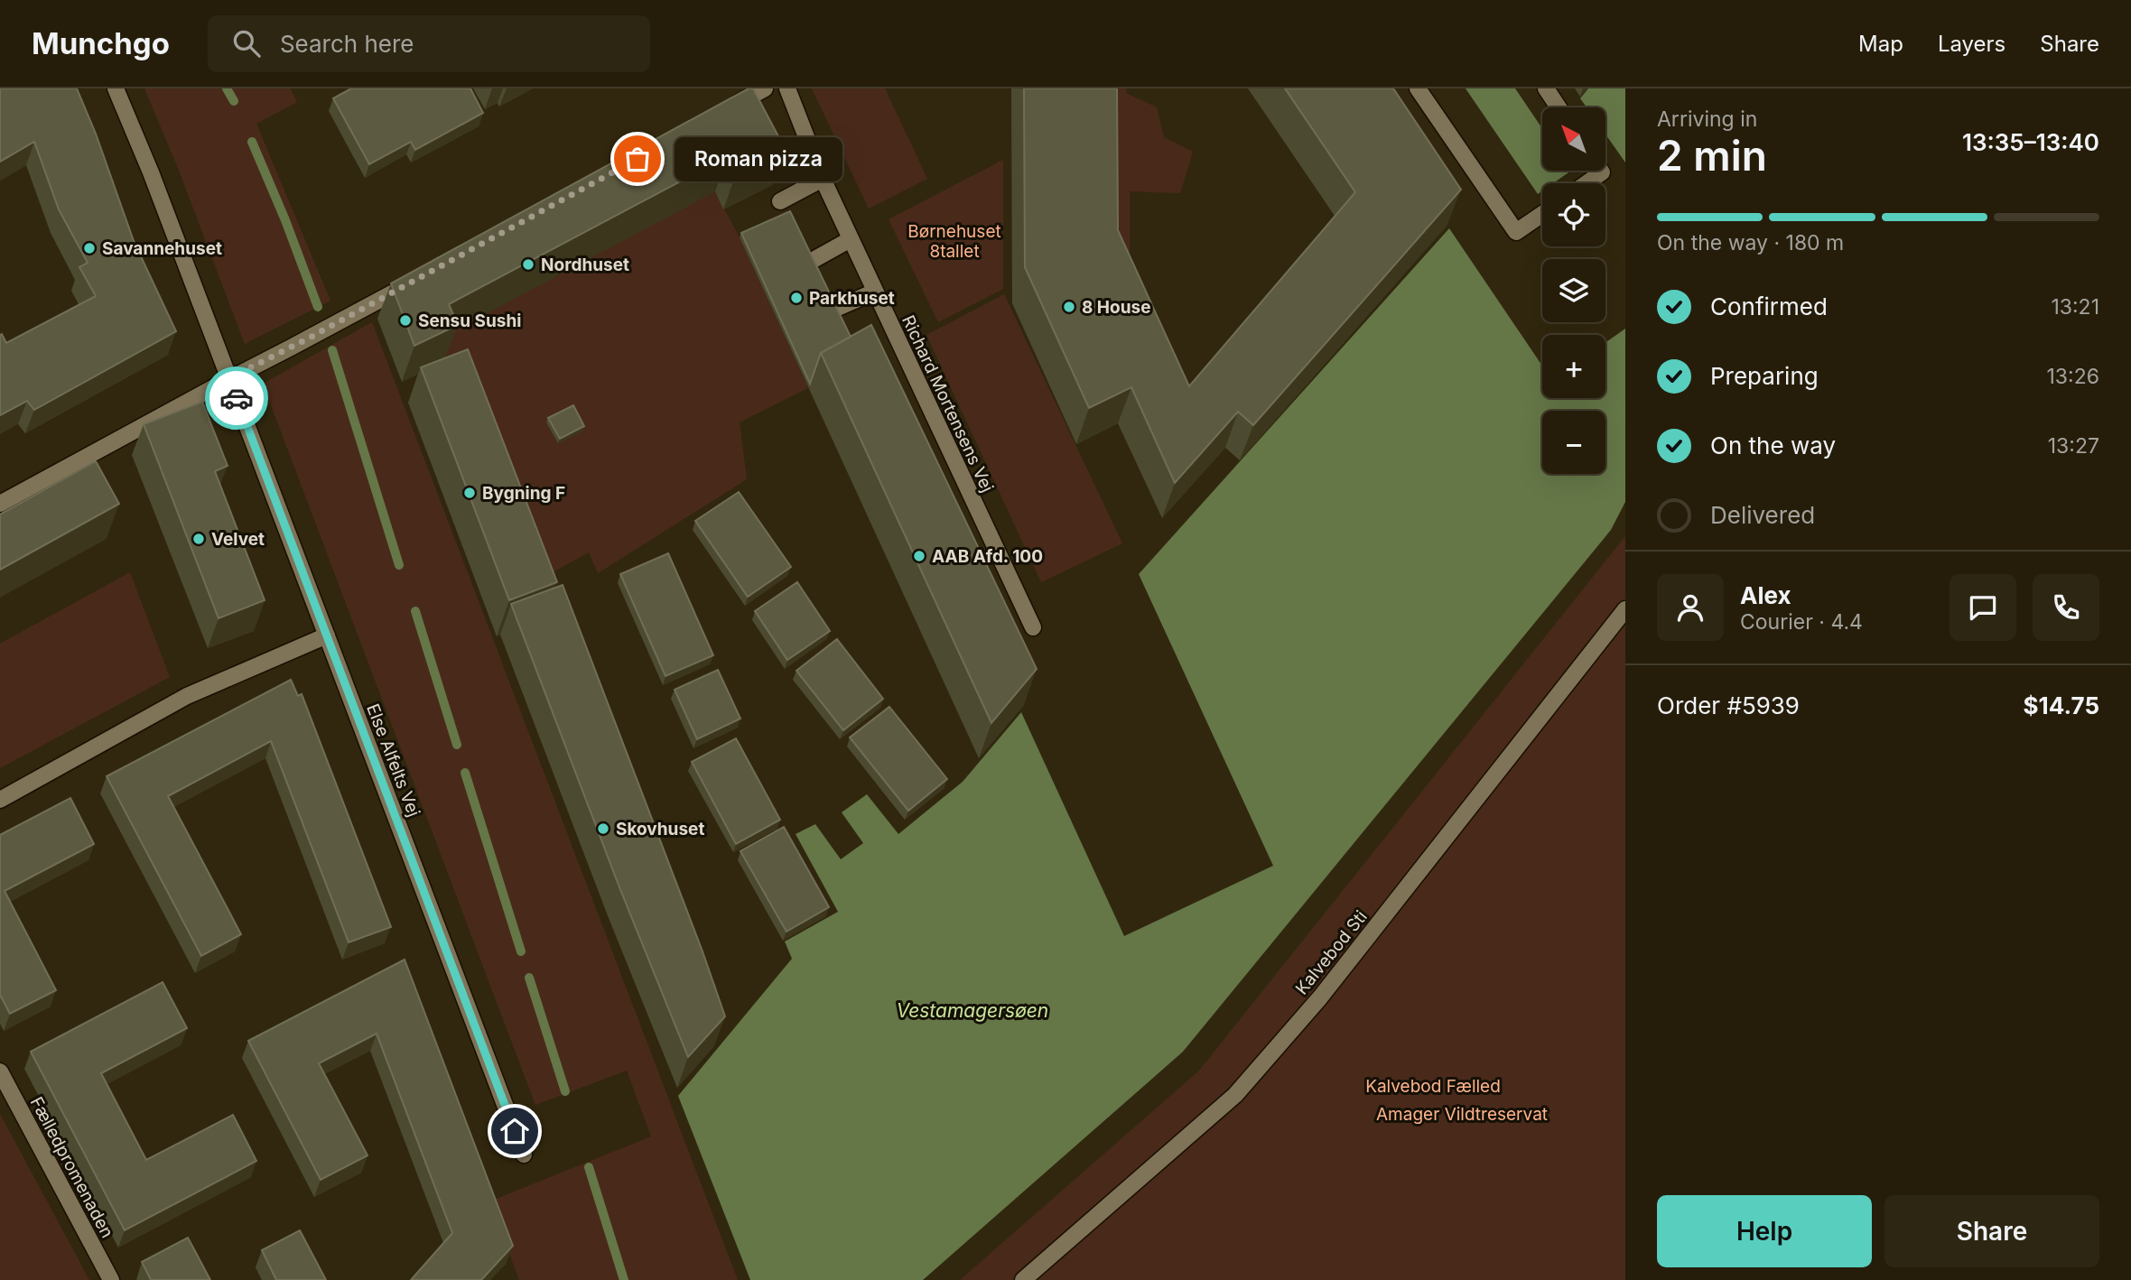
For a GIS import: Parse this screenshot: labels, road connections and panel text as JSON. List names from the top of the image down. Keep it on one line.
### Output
{"streets":{"street":["Richard Mortensens Vej","Else Alfelts Vej","Kalvebod Sti","Fælledpromenaden"]},"water":["Vestamagersøen"],"parks":["Børnehuset 8tallet","Kalvebod Fælled","Amager Vildtreservat"],"places":["Roman pizza","Savannehuset","Nordhuset","Parkhuset","8 House","Sensu Sushi","Bygning F","Velvet","AAB Afd. 100","Skovhuset"],"north":"top left","page":{"header":"Munchgo","search":"Search here","nav":["Map","Layers","Share"],"heading":["2 min","Arriving in","13:35–13:40"],"panel":["Alex","Courier · 4.4","Order #5939","$14.75"],"map_buttons":["+","−"],"bubble":"Roman pizza","bar":"On the way · 180 m","list":[["Confirmed","13:21"],["Preparing","13:26"],["On the way","13:27"],"Delivered"],"buttons":["Help","Share"]}}
